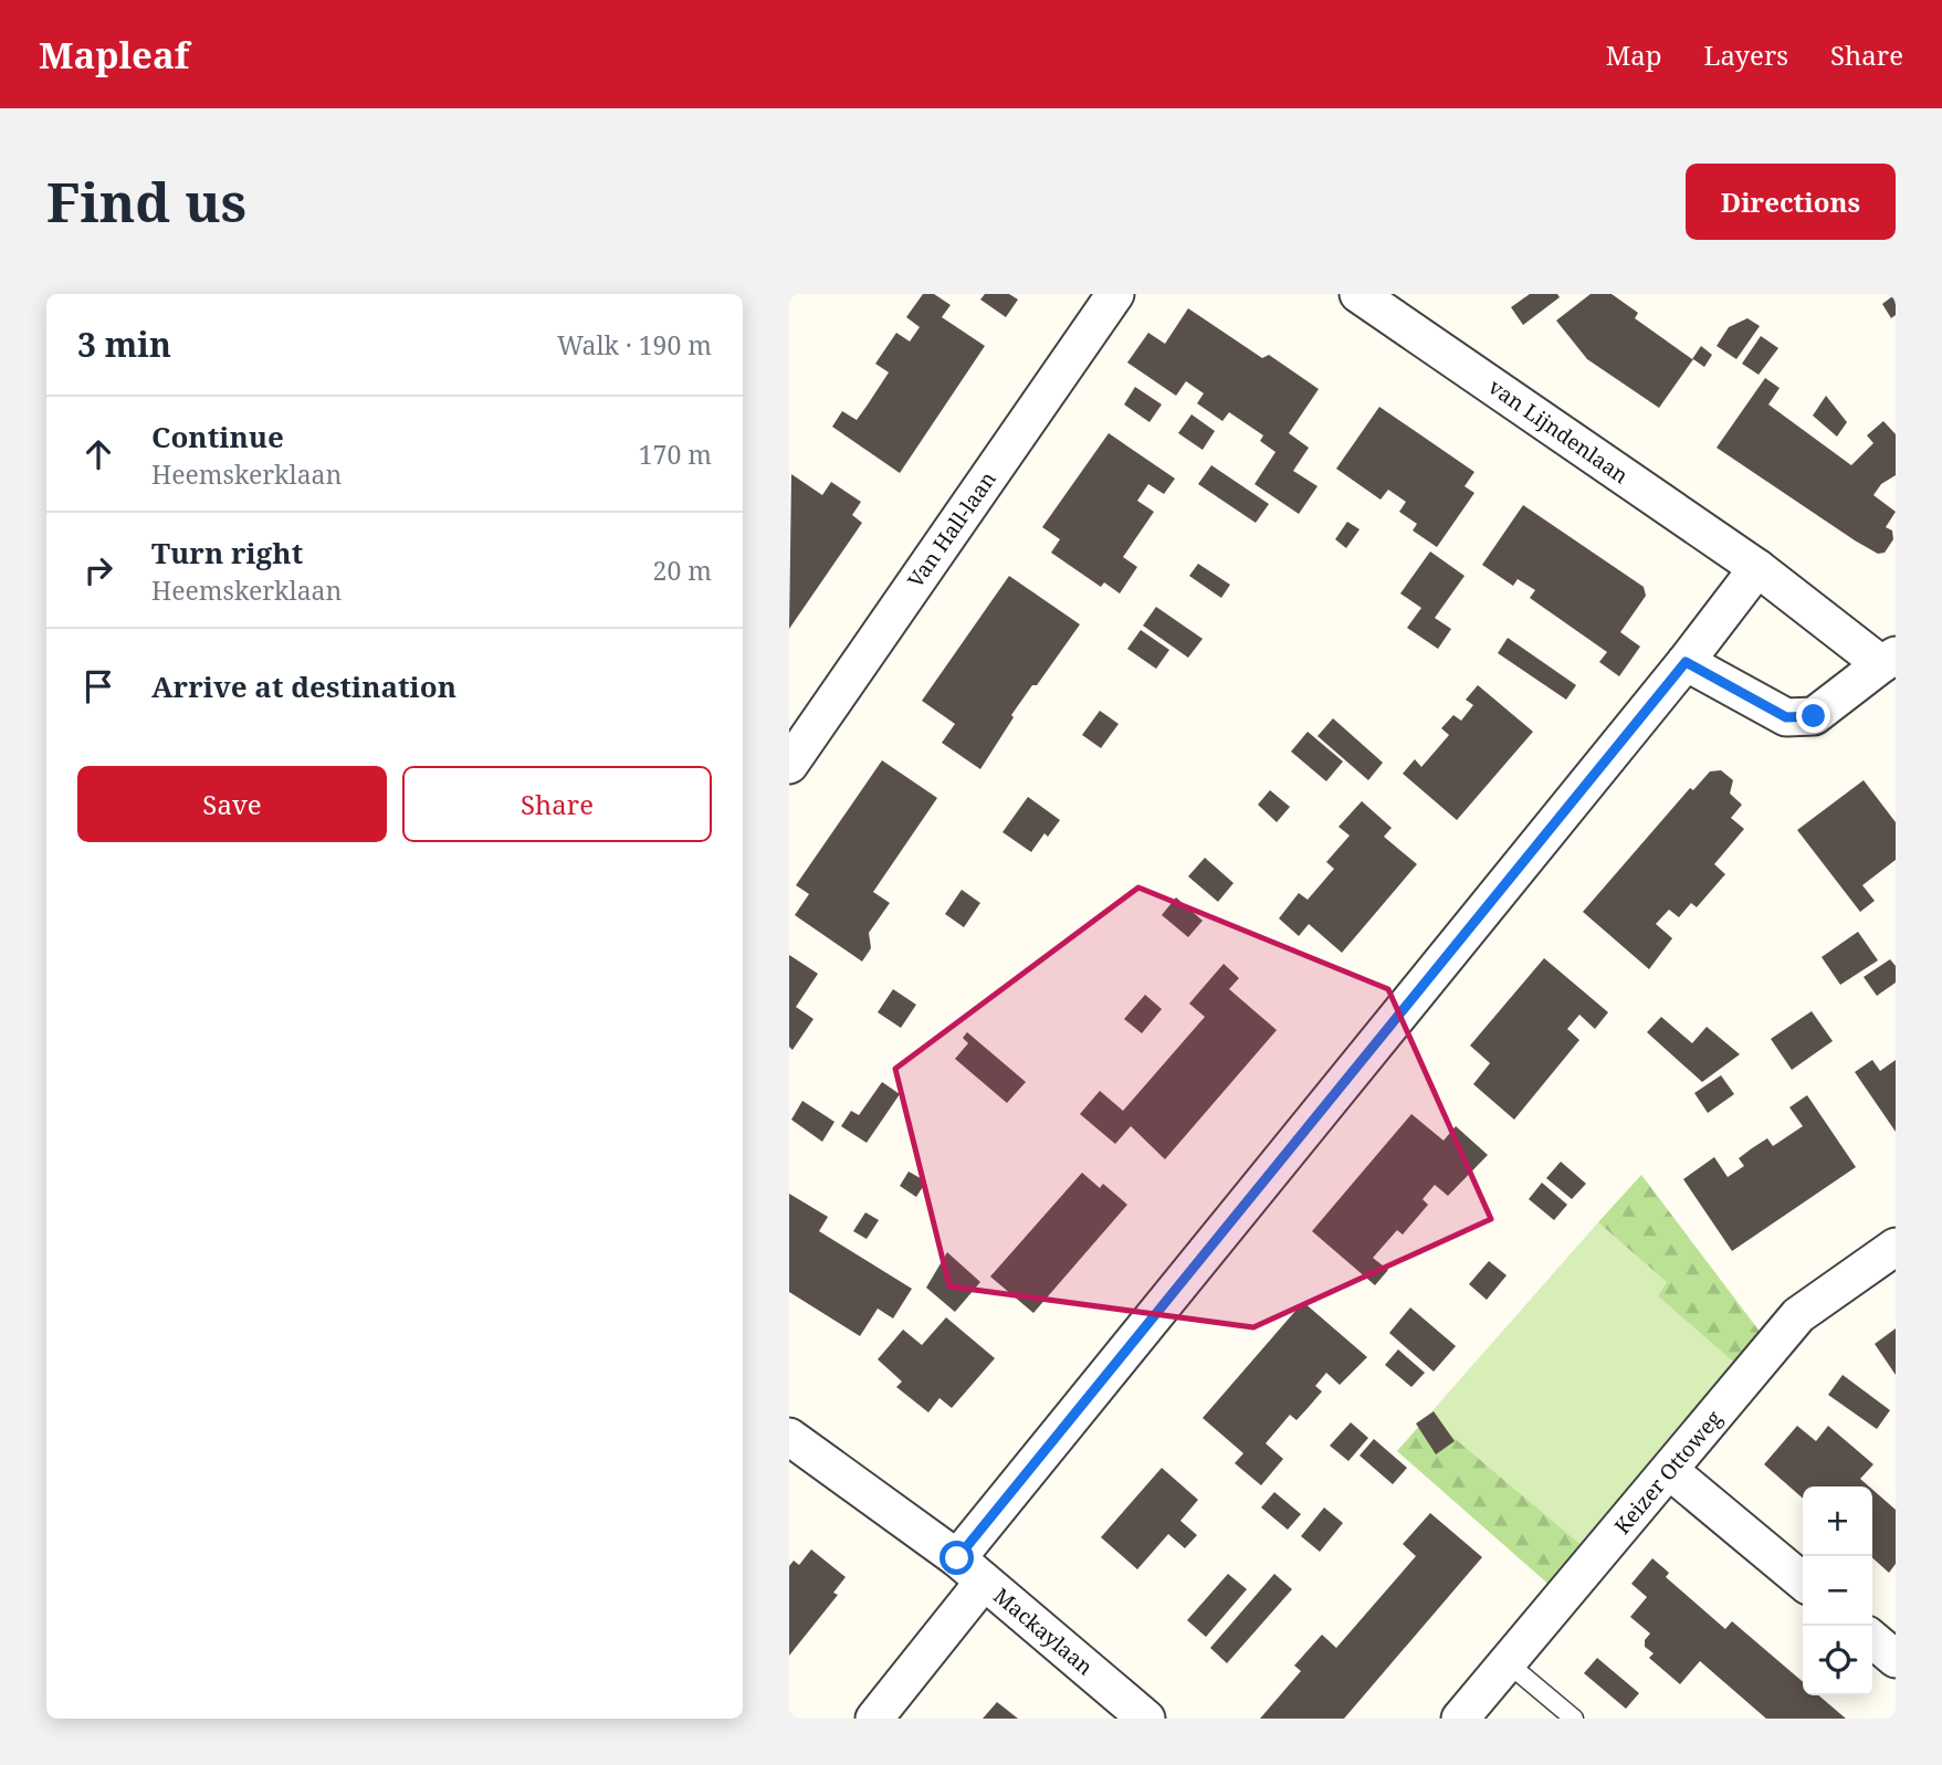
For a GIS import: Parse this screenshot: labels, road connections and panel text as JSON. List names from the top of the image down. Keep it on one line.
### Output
{"streets":{"street":["van Lijndenlaan","Van Hall-laan","Keizer Ottoweg","Mackaylaan"]},"page":{"header":"Mapleaf","nav":["Map","Layers","Share"],"buttons":["Directions",["Save","Share"]],"title":"Find us","heading":["3 min","Walk · 190 m"],"list":[["Continue","Heemskerklaan","170 m"],["Turn right","Heemskerklaan","20 m"],"Arrive at destination"],"map_buttons":["+","−"]}}
